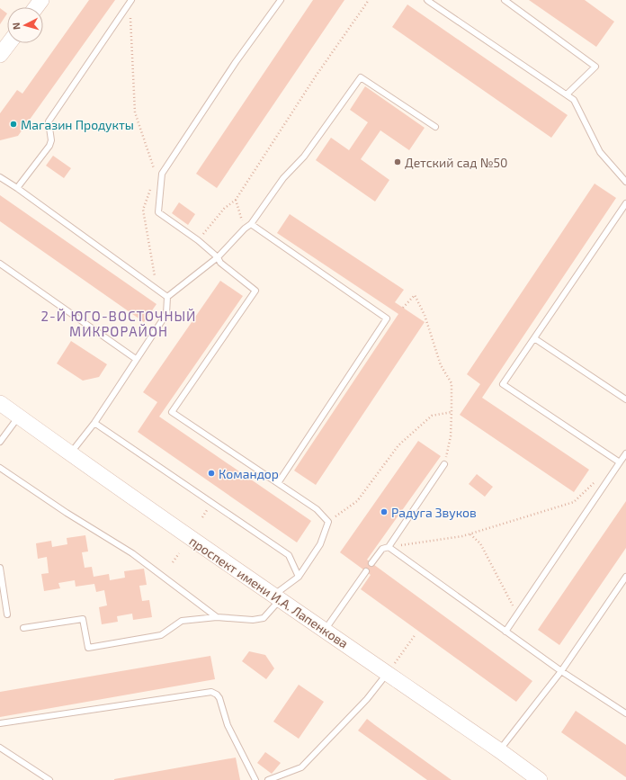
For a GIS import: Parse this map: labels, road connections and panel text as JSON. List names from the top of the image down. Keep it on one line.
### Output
{"streets":{"main road":["проспект имени И.А. Лапенкова"]},"districts":["2-Й ЮГО-ВОСТОЧНЫЙ МИКРОРАЙОН"],"places":["Магазин Продукты","Детский сад №50","Командор","Радуга Звуков"],"north":"left"}
